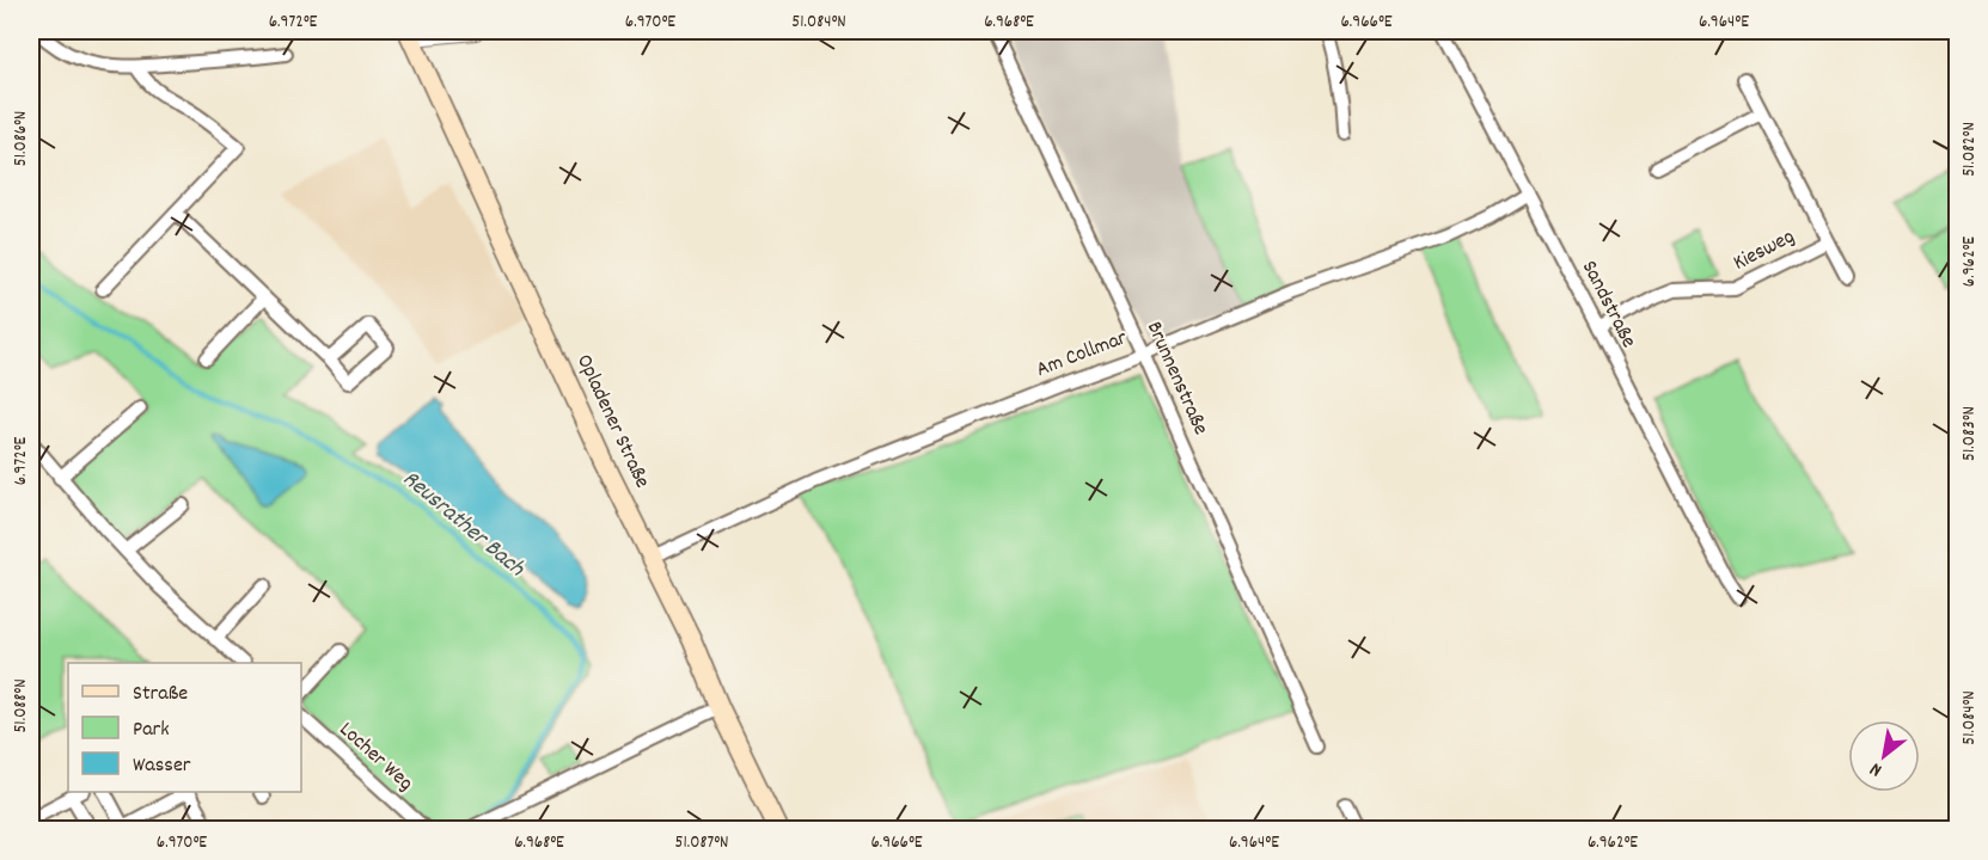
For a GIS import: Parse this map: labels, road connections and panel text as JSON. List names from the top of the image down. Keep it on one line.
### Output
{"streets":{"main road":["Opladener Straße"],"street":["Kiesweg","Sandstraße","Am Collmar","Brunnenstraße","Locher Weg"]},"crossings":[["Kiesweg","Sandstraße"],["Sandstraße","Am Collmar"],["Am Collmar","Brunnenstraße"],["Am Collmar","Opladener Straße"]],"water":["Reusrather Bach"],"legend":["Straße","Park","Wasser"],"north":"bottom left","coordinates":["6.972°E","6.970°E","51.084°N","6.968°E","6.966°E","6.964°E","51.086°N","51.082°N","6.962°E","51.083°N","51.088°N","51.087°N"]}
